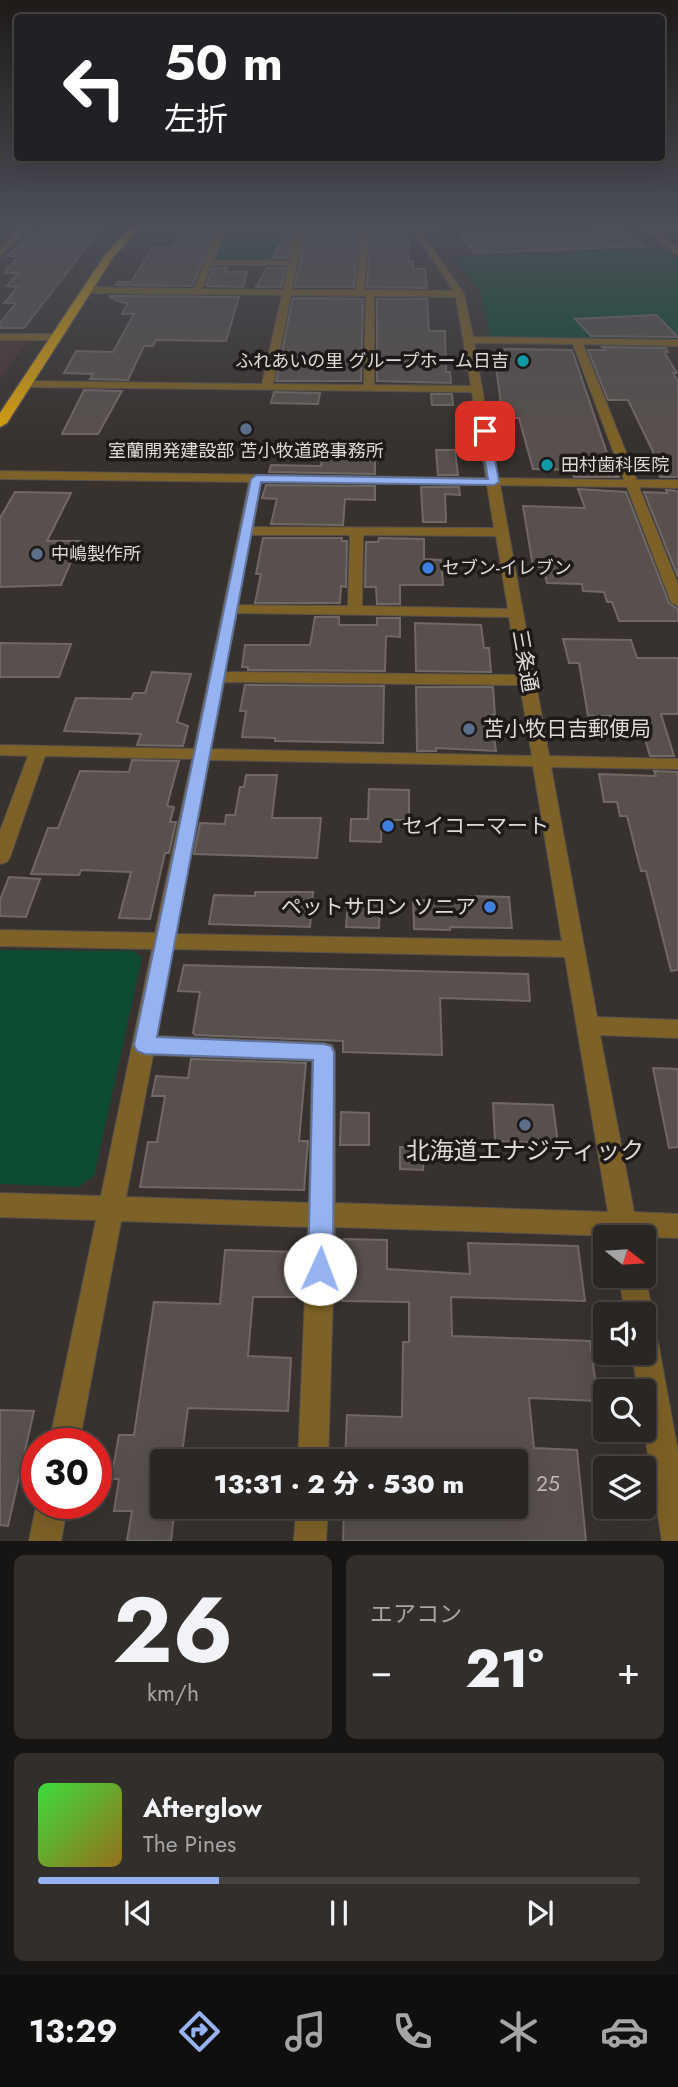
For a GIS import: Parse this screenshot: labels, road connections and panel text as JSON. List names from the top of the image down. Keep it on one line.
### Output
{"streets":{"street":["三条通"]},"places":["ふれあいの里 グループホーム日吉","室蘭開発建設部 苫小牧道路事務所","田村歯科医院","中嶋製作所","セブン-イレブン","苫小牧日吉郵便局","セイコーマート","ペットサロン ソニア","北海道エナジティック"],"house_numbers":["25"],"north":"right","page":{"turn":["50 m","左折"],"limit":"30","trip":"13:31 · 2 分 · 530 m","tile":[["26","km/h"],"エアコン"],"heat":["−","21°","+"],"song":["Afterglow","The Pines"],"tabs":"13:29"}}
